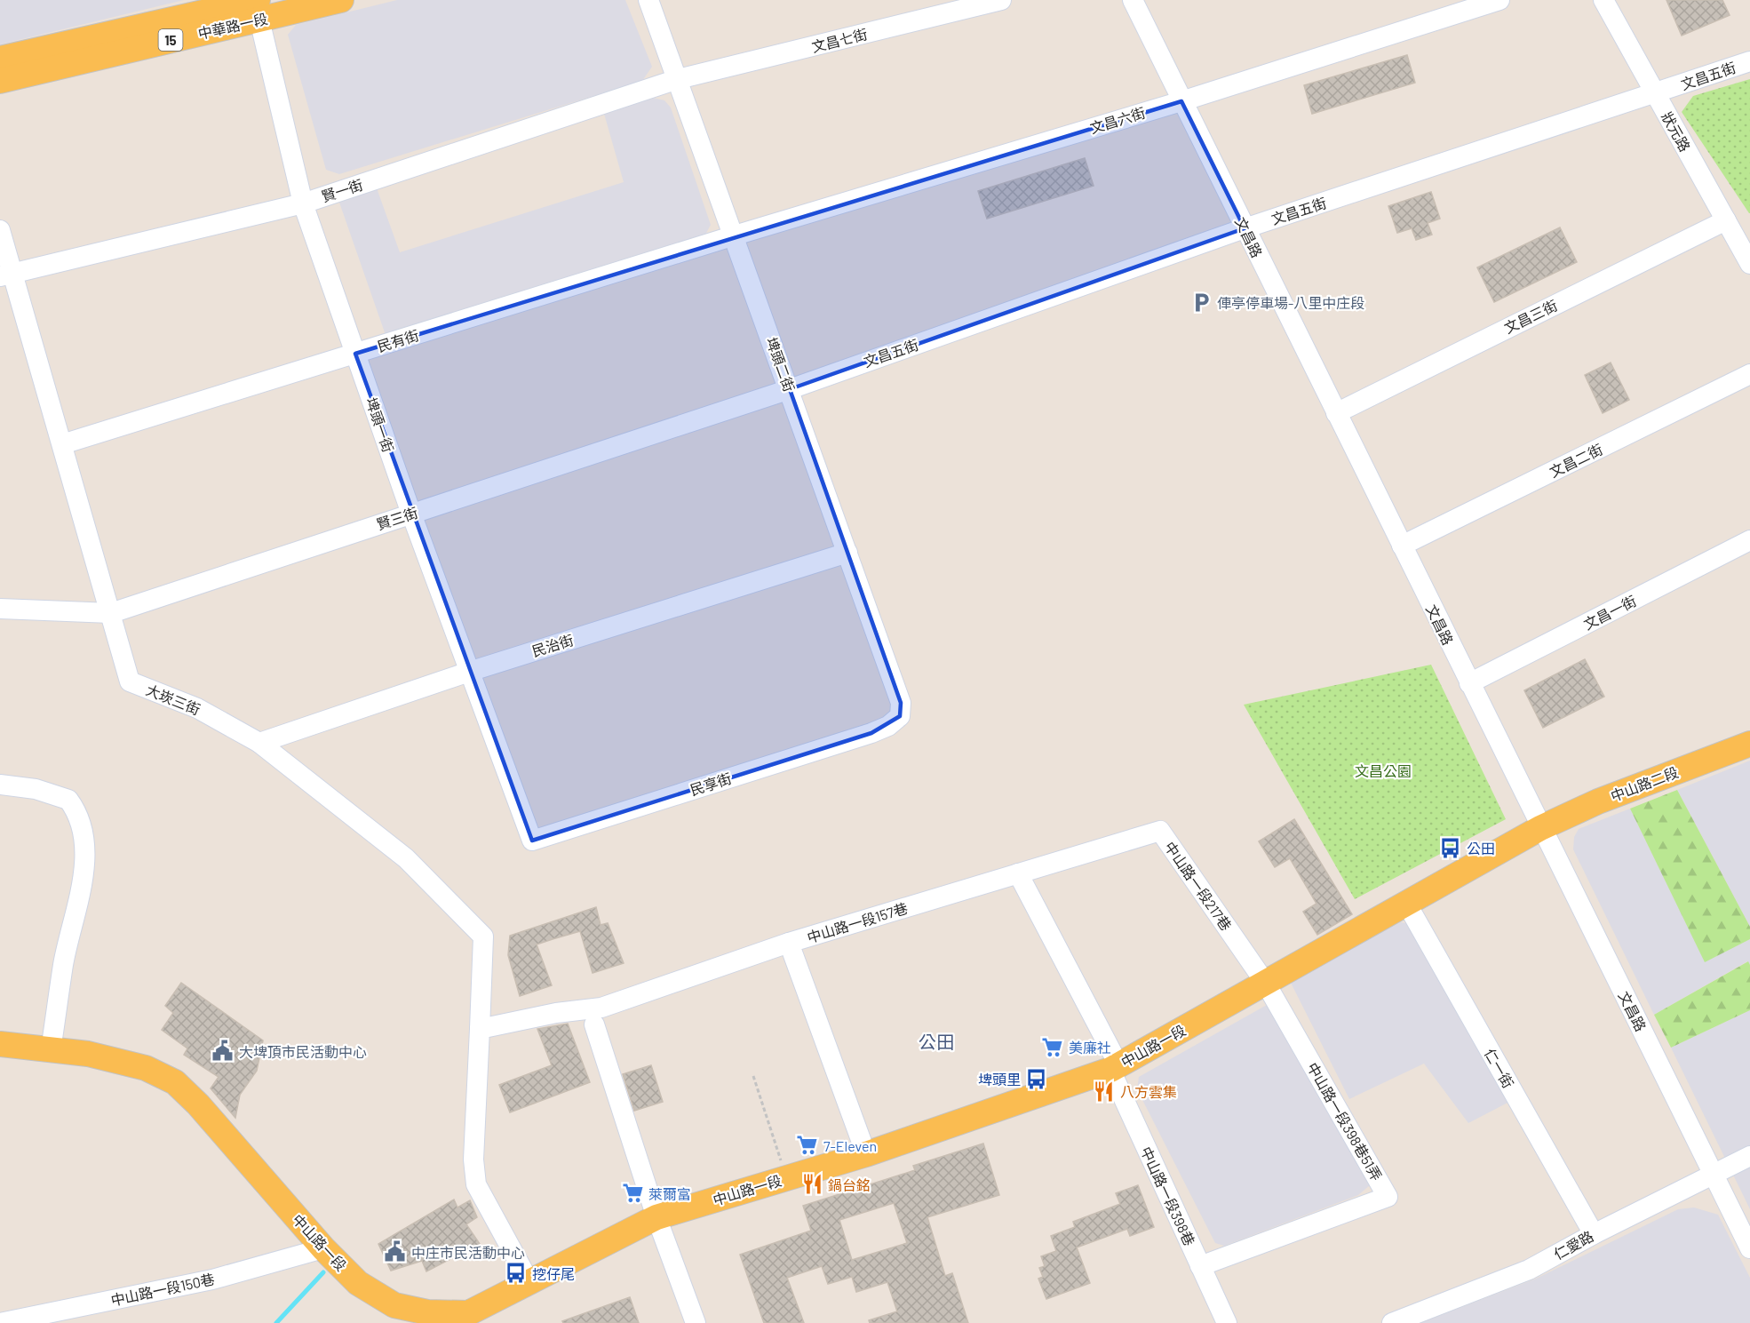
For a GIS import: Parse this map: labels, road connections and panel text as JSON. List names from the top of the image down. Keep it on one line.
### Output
{"streets":{"main road":["中華路一段","15","中山路二段","中山路一段"],"street":["文昌七街","文昌五街","文昌六街","狀元路","賢一街","文昌路","文昌三街","民有街","埤頭二街","埤頭一街","文昌二街","賢三街","文昌一街","民治街","大崁三街","民享街","中山路一段217巷","中山路一段157巷","仁一街","中山路一段398巷51弄","中山路一段398巷","仁愛路","中山路一段150巷"]},"crossings":[["中華路一段","埤頭一街"],["文昌七街","賢一街"],["文昌七街","埤頭二街"],["文昌五街","狀元路"],["文昌五街","文昌路"],["文昌五街","埤頭二街"],["文昌五街","賢三街"],["文昌六街","文昌路"],["文昌六街","民有街"],["文昌六街","埤頭二街"],["狀元路","文昌三街"],["賢一街","埤頭二街"],["賢一街","埤頭一街"],["賢一街","大崁三街"],["文昌路","文昌三街"],["文昌路","文昌二街"],["文昌路","文昌一街"],["文昌路","中山路二段"],["文昌路","中山路一段"],["文昌路","仁愛路"],["民有街","埤頭二街"],["民有街","埤頭一街"],["民有街","大崁三街"],["埤頭二街","賢三街"],["埤頭二街","民治街"],["埤頭二街","民享街"],["埤頭一街","賢三街"],["埤頭一街","民治街"],["埤頭一街","民享街"],["賢三街","大崁三街"],["民治街","大崁三街"],["大崁三街","中山路一段"],["中山路二段","中山路一段"],["中山路一段217巷","中山路一段157巷"],["中山路一段217巷","中山路一段"],["中山路一段217巷","中山路一段398巷51弄"],["中山路一段217巷","中山路一段398巷"],["中山路一段157巷","中山路一段"],["中山路一段157巷","中山路一段398巷"],["中山路一段","仁一街"],["中山路一段","中山路一段398巷51弄"],["中山路一段","中山路一段398巷"],["中山路一段","中山路一段150巷"],["仁一街","仁愛路"],["中山路一段398巷51弄","中山路一段398巷"]],"districts":["公田"],"parks":["文昌公園"],"places":{"parking":["俥亭停車場-八里中庄段"],"bus stop":["公田","埤頭里","挖仔尾"],"supermarket":["美廉社","7-Eleven","萊爾富"],"public building":["大埤頂市民活動中心","中庄市民活動中心"],"restaurant":["八方雲集","鍋台銘"]}}
